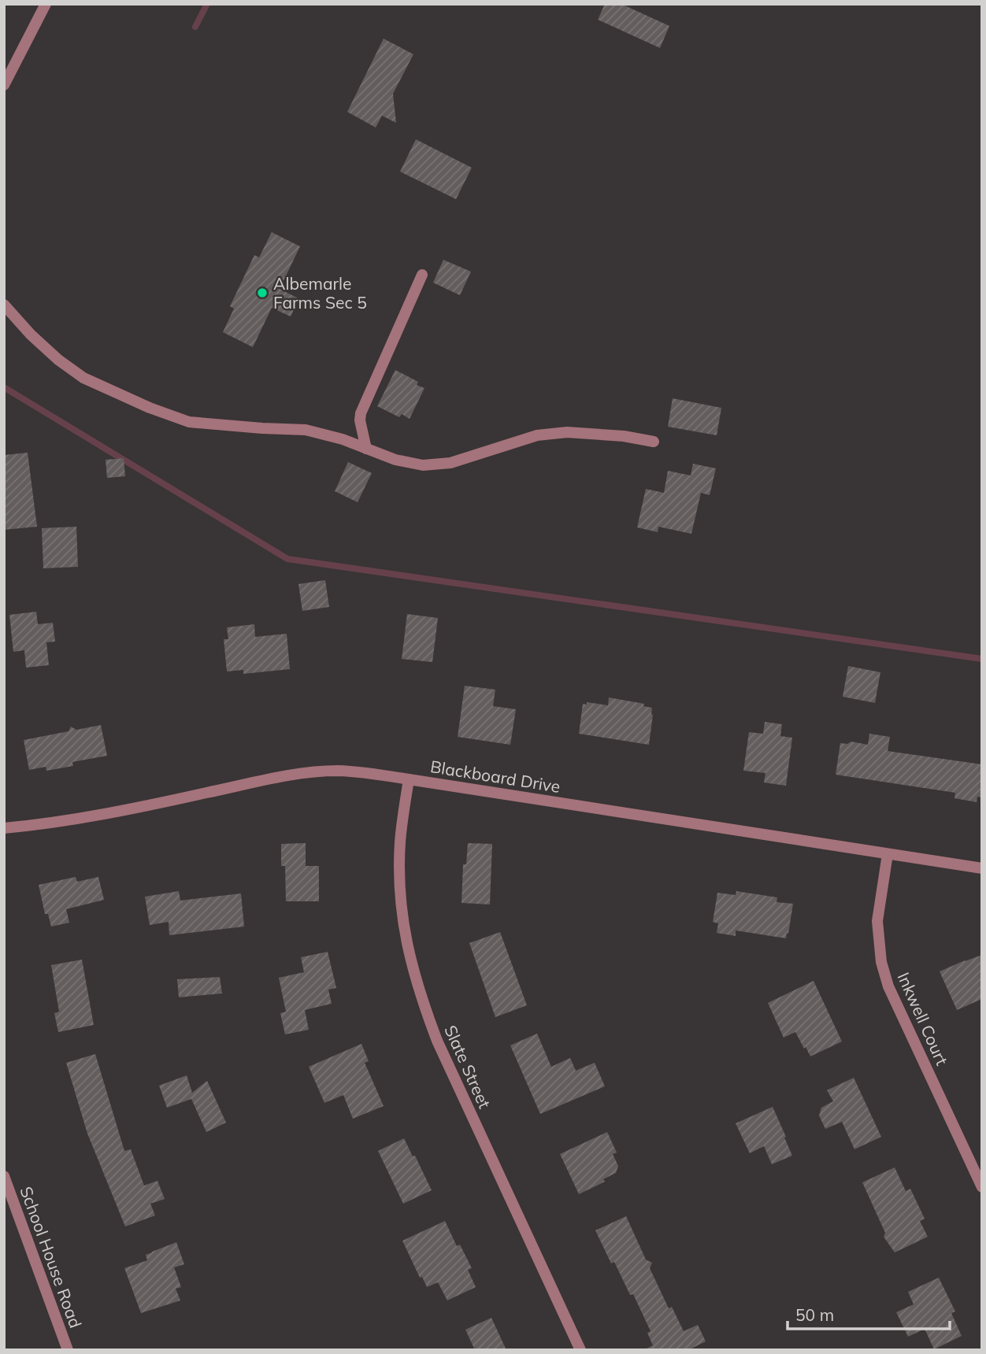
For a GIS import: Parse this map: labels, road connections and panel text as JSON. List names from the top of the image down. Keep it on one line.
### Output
{"streets":{"street":["Blackboard Drive","Inkwell Court","Slate Street","School House Road"]},"crossings":[["Blackboard Drive","Inkwell Court"],["Blackboard Drive","Slate Street"]],"places":["Albemarle Farms Sec 5"],"scale_bar":"50 m"}
